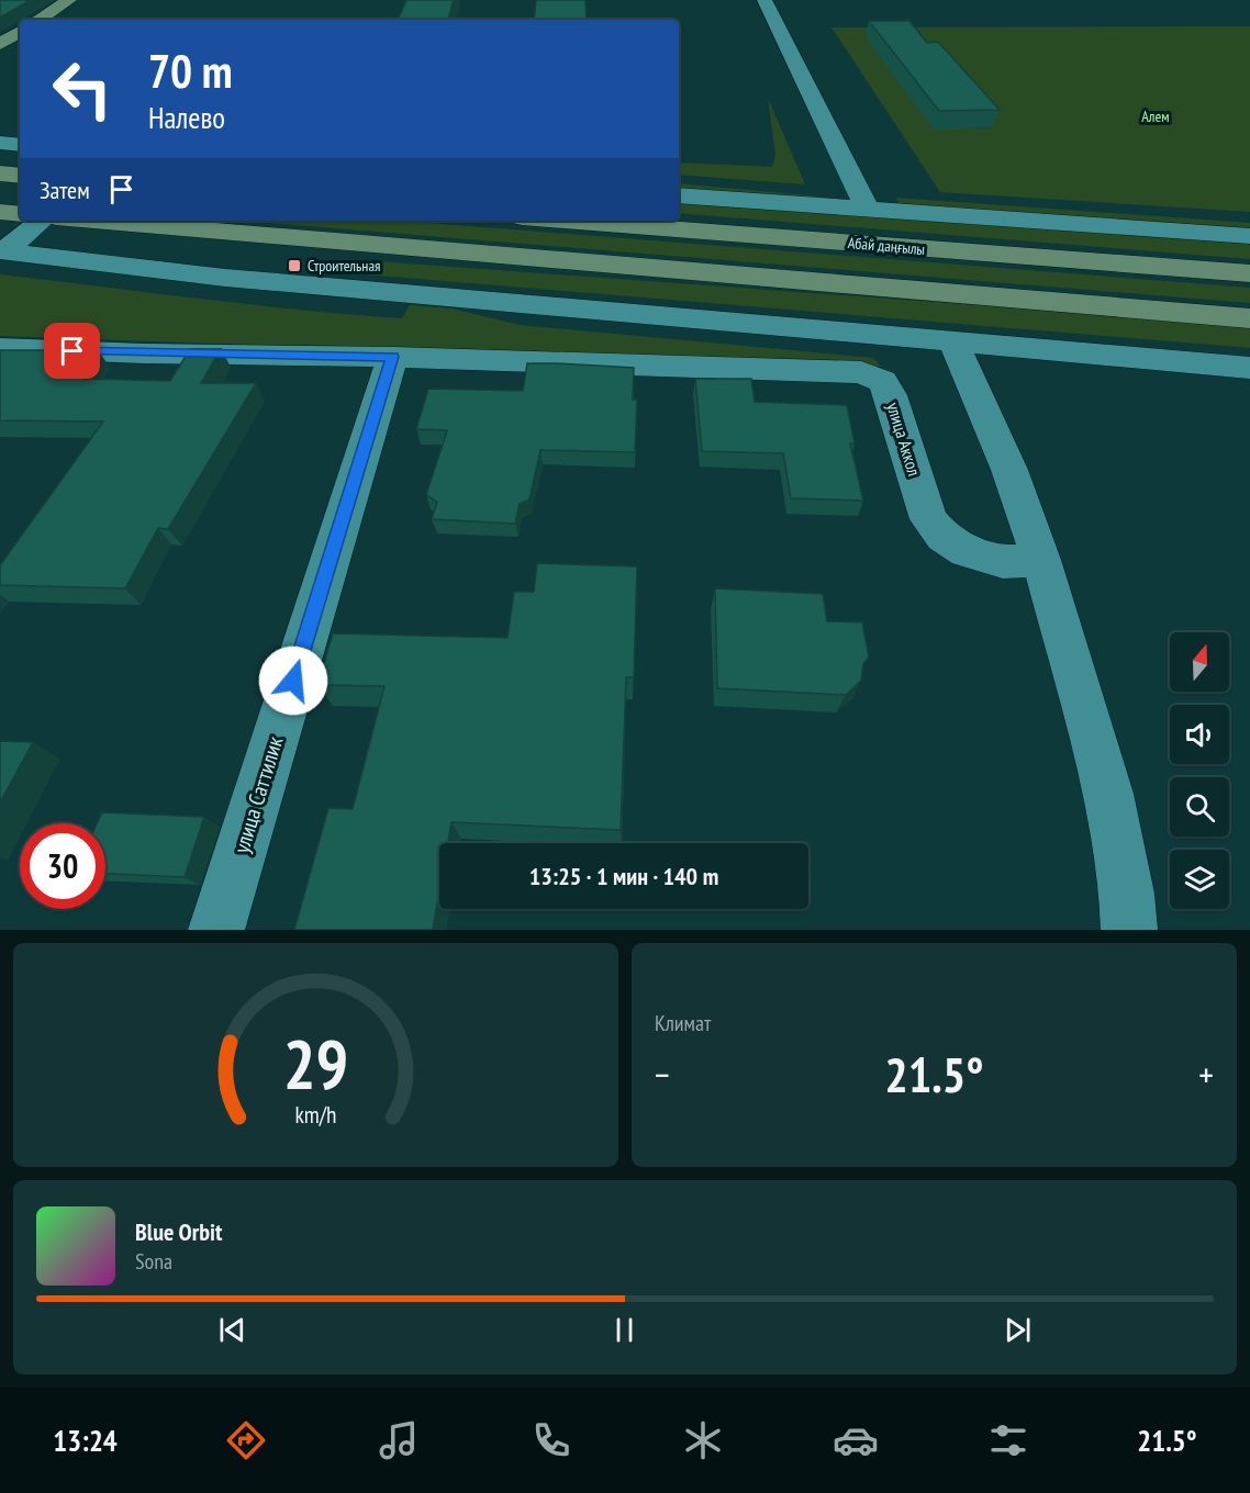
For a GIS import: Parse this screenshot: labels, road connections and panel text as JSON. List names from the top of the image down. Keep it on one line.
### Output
{"streets":{"main road":["Абай даңғылы"],"street":["улица Аккол","улица Саттилик"]},"crossings":[["улица Аккол","улица Саттилик"]],"parks":["Алем"],"places":{"transit":["Строительная"]},"north":"top","page":{"turn":["70 m","Налево"],"then":"Затем","limit":"30","trip":"13:25 · 1 мин · 140 m","tile":"Климат","heat":["−","21.5°","+"],"song":["Blue Orbit","Sona"],"tabs":["13:24","21.5°"],"gauge":["29","km/h"]}}
